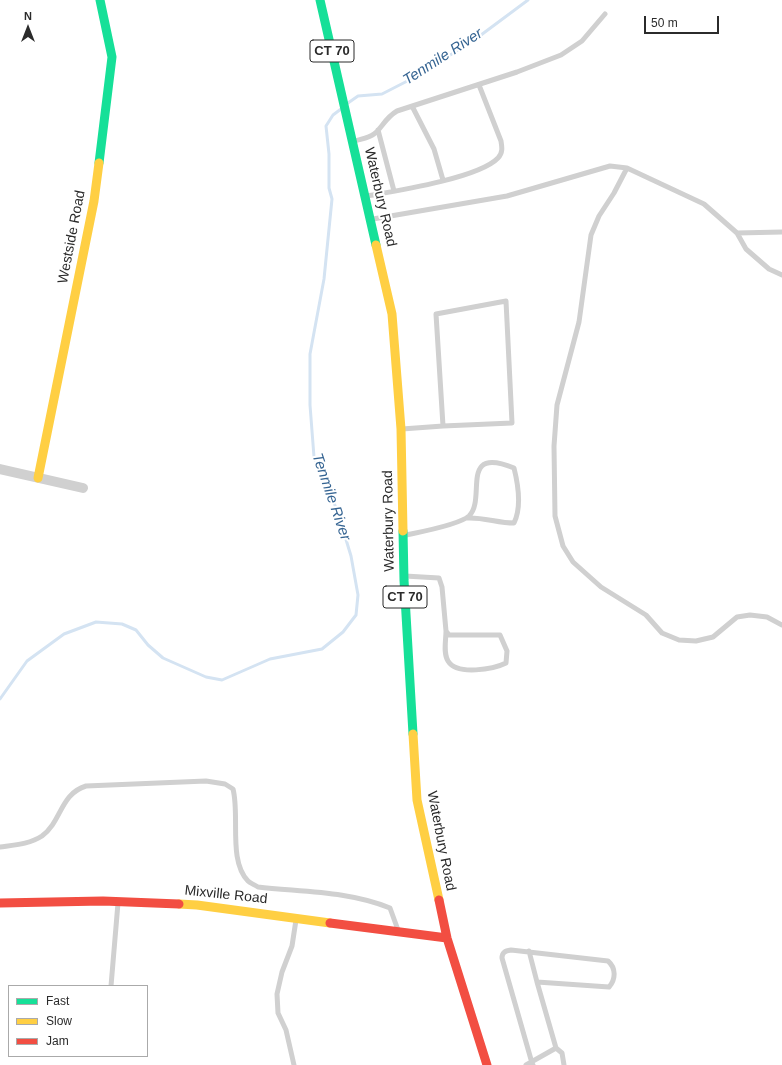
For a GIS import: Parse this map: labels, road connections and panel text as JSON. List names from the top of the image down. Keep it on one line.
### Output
{"streets":{"main road":["CT 70","Waterbury Road","Westside Road","Mixville Road"]},"crossings":[["Waterbury Road","Mixville Road"]],"water":["Tenmile River"],"legend":["Fast","Slow","Jam"],"scale_bar":"50 m","north":"top"}
